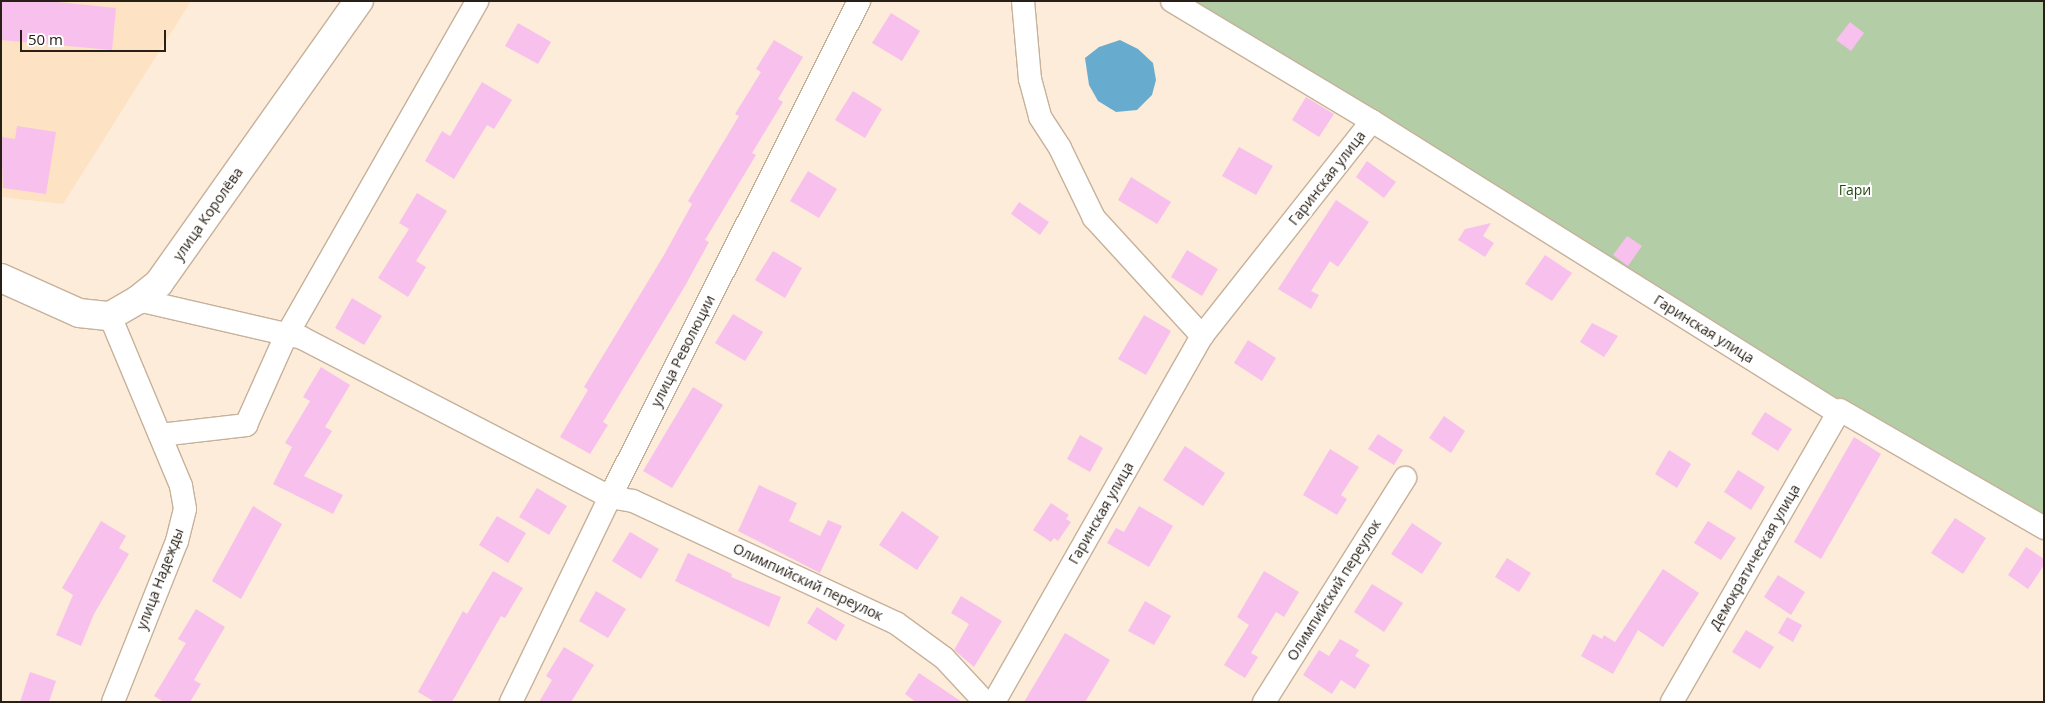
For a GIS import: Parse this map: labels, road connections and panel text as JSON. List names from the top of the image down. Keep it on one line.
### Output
{"streets":{"street":["Гаринская улица","улица Королёва","улица Революции","Демократическая улица","улица Надежды","Олимпийский переулок"]},"crossings":[["Гаринская улица","Демократическая улица"],["улица Королёва","улица Надежды"],["улица Королёва","Олимпийский переулок"],["улица Революции","Олимпийский переулок"]],"parks":["Гари"],"scale_bar":"50 m"}
